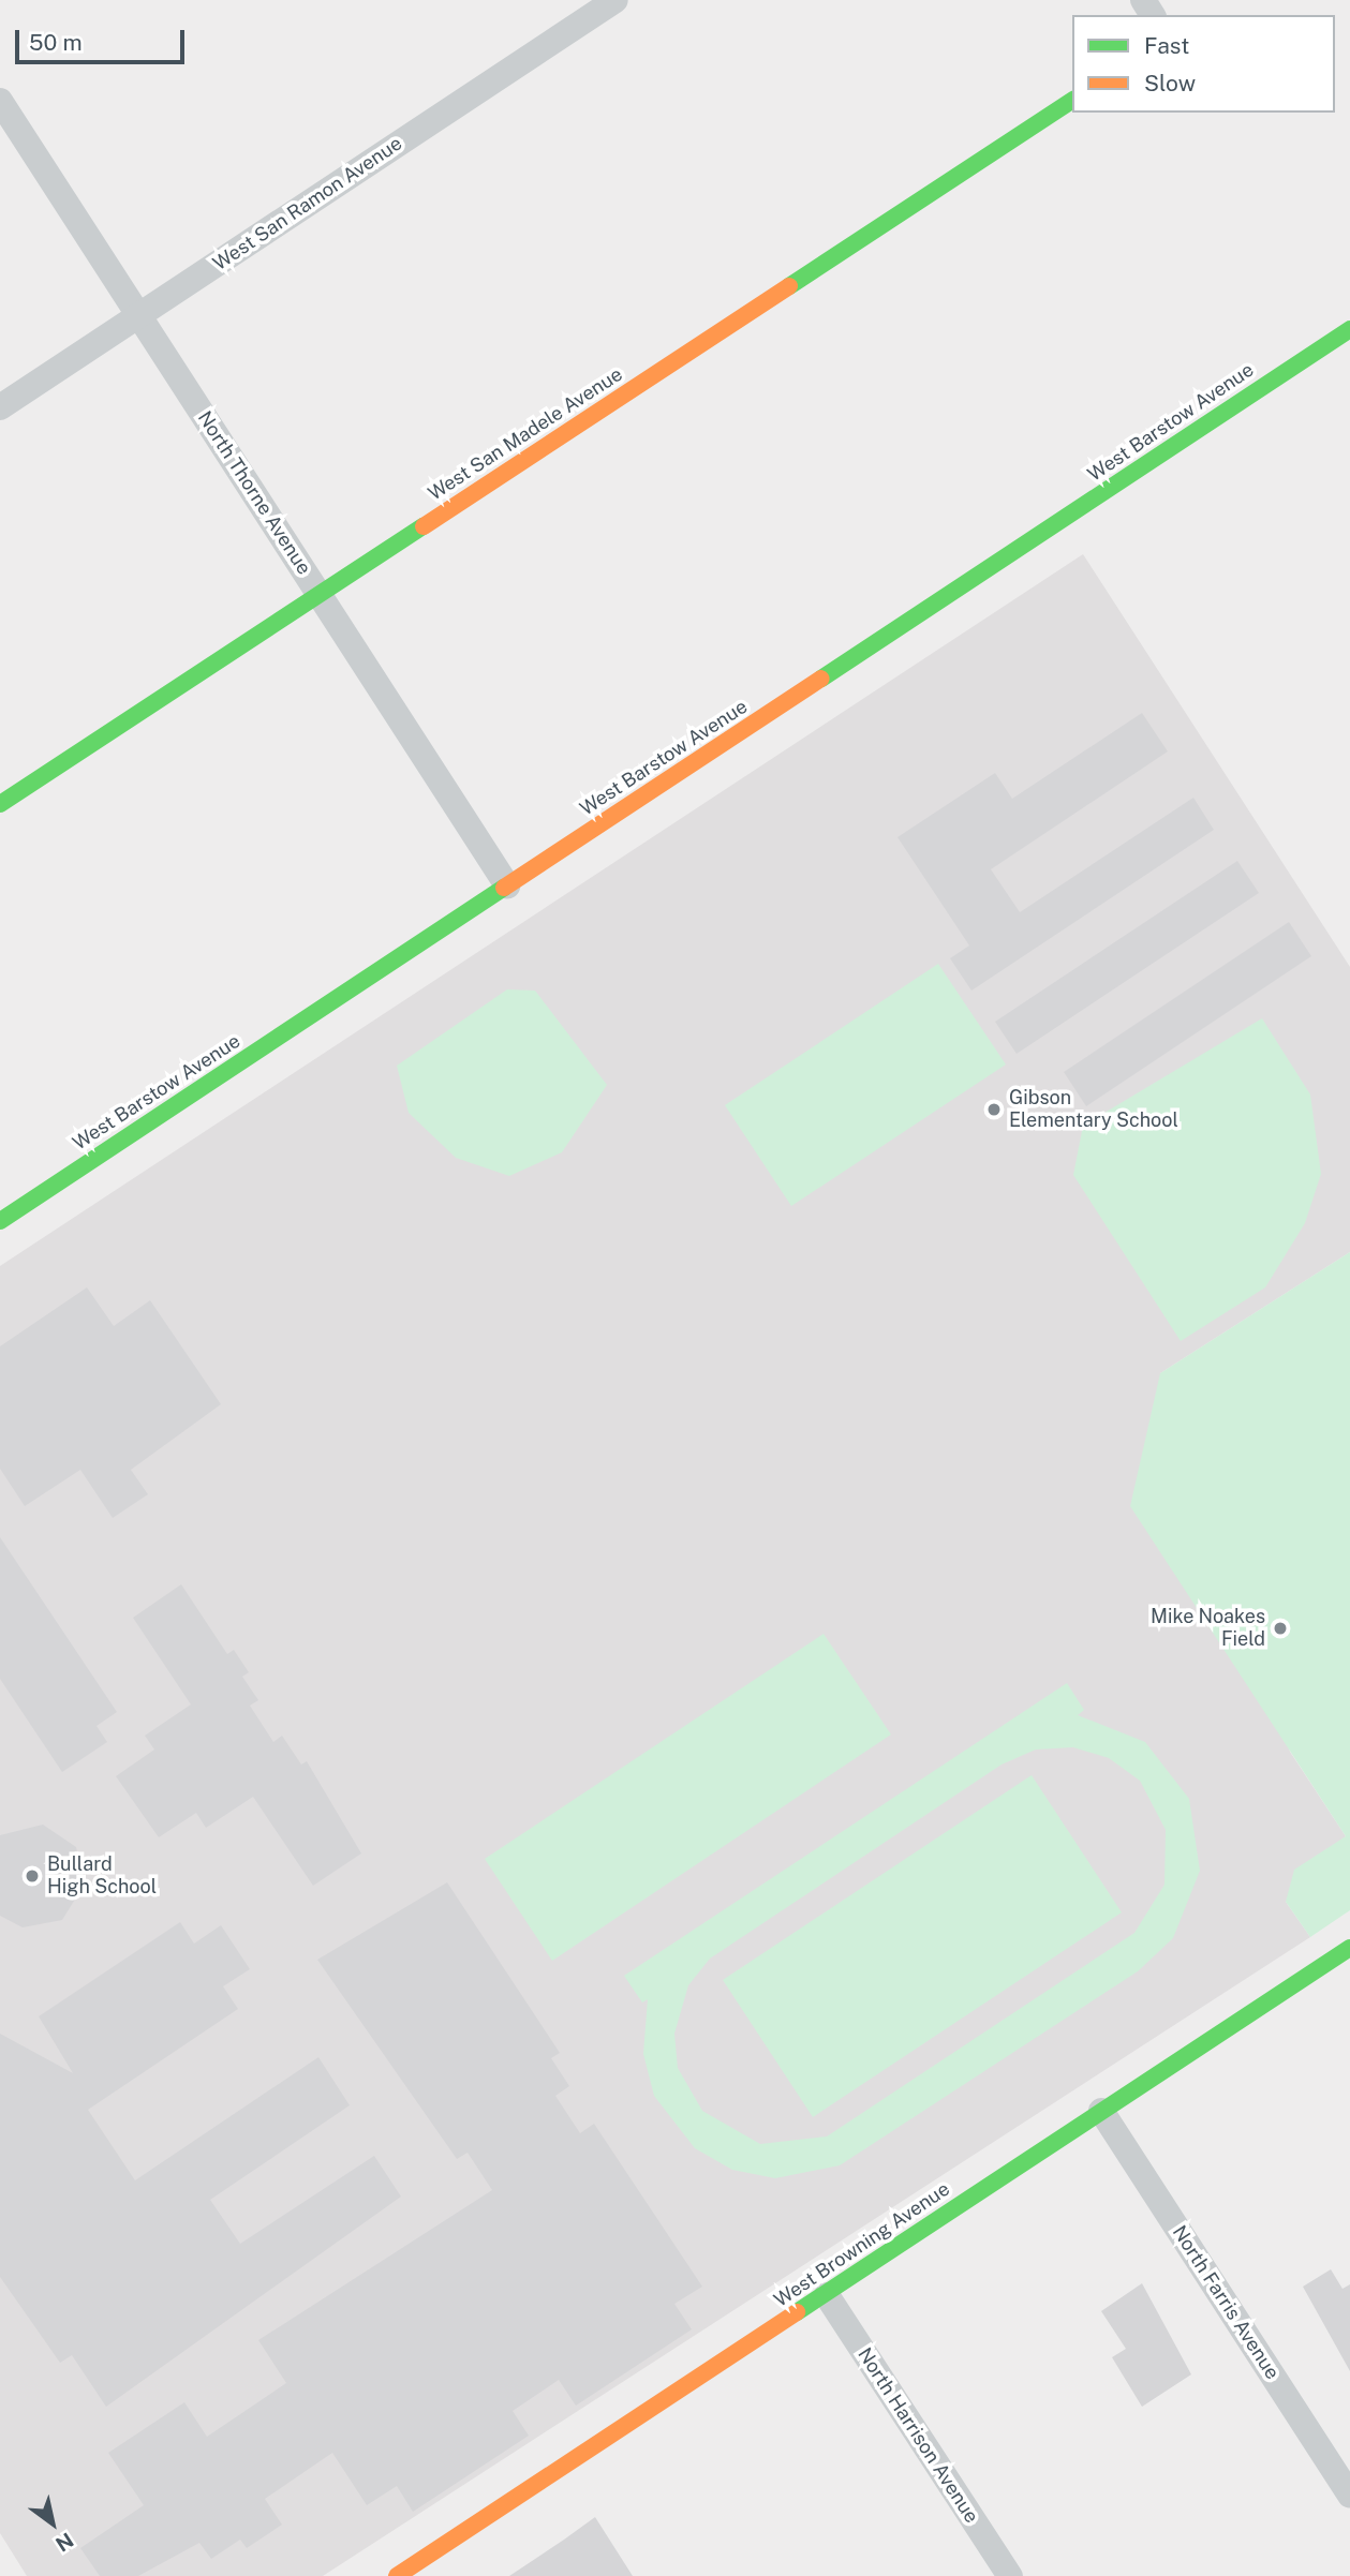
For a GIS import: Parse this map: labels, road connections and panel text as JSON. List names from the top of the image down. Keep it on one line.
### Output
{"streets":{"street":["West San Ramon Avenue","West Barstow Avenue","West San Madele Avenue","North Thorne Avenue","West Browning Avenue","North Farris Avenue","North Harrison Avenue"]},"crossings":[["West San Ramon Avenue","North Thorne Avenue"],["West Barstow Avenue","North Thorne Avenue"],["West San Madele Avenue","North Thorne Avenue"],["West Browning Avenue","North Farris Avenue"],["West Browning Avenue","North Harrison Avenue"]],"places":["Gibson Elementary School","Mike Noakes Field","Bullard High School"],"legend":["Fast","Slow"],"scale_bar":"50 m","north":"bottom right"}
